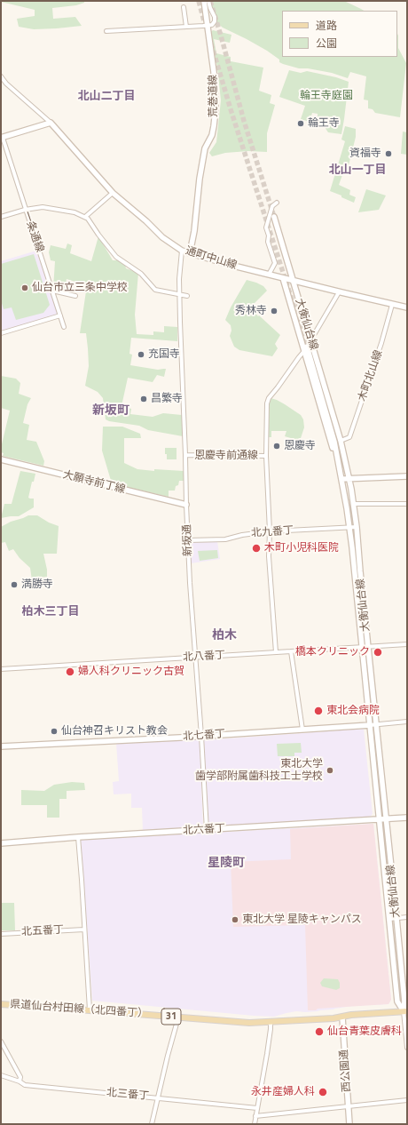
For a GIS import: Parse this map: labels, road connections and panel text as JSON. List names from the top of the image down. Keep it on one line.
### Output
{"streets":{"main road":["県道仙台村田線（北四番丁）","31"],"street":["荒巻道線","一条通線","通町中山線","大衡仙台線","木町北山線","恩慶寺前通線","大願寺前丁線","北九番丁","新坂通","北八番丁","北七番丁","北六番丁","北五番丁","西公園通","北三番丁"]},"crossings":[["荒巻道線","通町中山線"],["通町中山線","大衡仙台線"],["通町中山線","木町北山線"],["通町中山線","新坂通"],["大衡仙台線","木町北山線"],["大衡仙台線","北九番丁"],["大衡仙台線","北八番丁"],["大衡仙台線","北七番丁"],["大衡仙台線","北六番丁"],["大衡仙台線","県道仙台村田線（北四番丁）"],["恩慶寺前通線","新坂通"],["大願寺前丁線","新坂通"],["北九番丁","新坂通"],["新坂通","北八番丁"],["新坂通","北七番丁"],["新坂通","北六番丁"],["県道仙台村田線（北四番丁）","西公園通"]],"districts":["北山二丁目","北山一丁目","新坂町","柏木三丁目","柏木","星陵町"],"parks":["輪王寺庭園"],"places":["輪王寺","資福寺","仙台市立三条中学校","秀林寺","充国寺","昌繁寺","恩慶寺","木町小児科医院","満勝寺","橋本クリニック","婦人科クリニック古賀","東北会病院","仙台神召キリスト教会","東北大学 歯学部附属歯科技工士学校","東北大学 星陵キャンパス","仙台青葉皮膚科","永井産婦人科"],"legend":["道路","公園"]}
